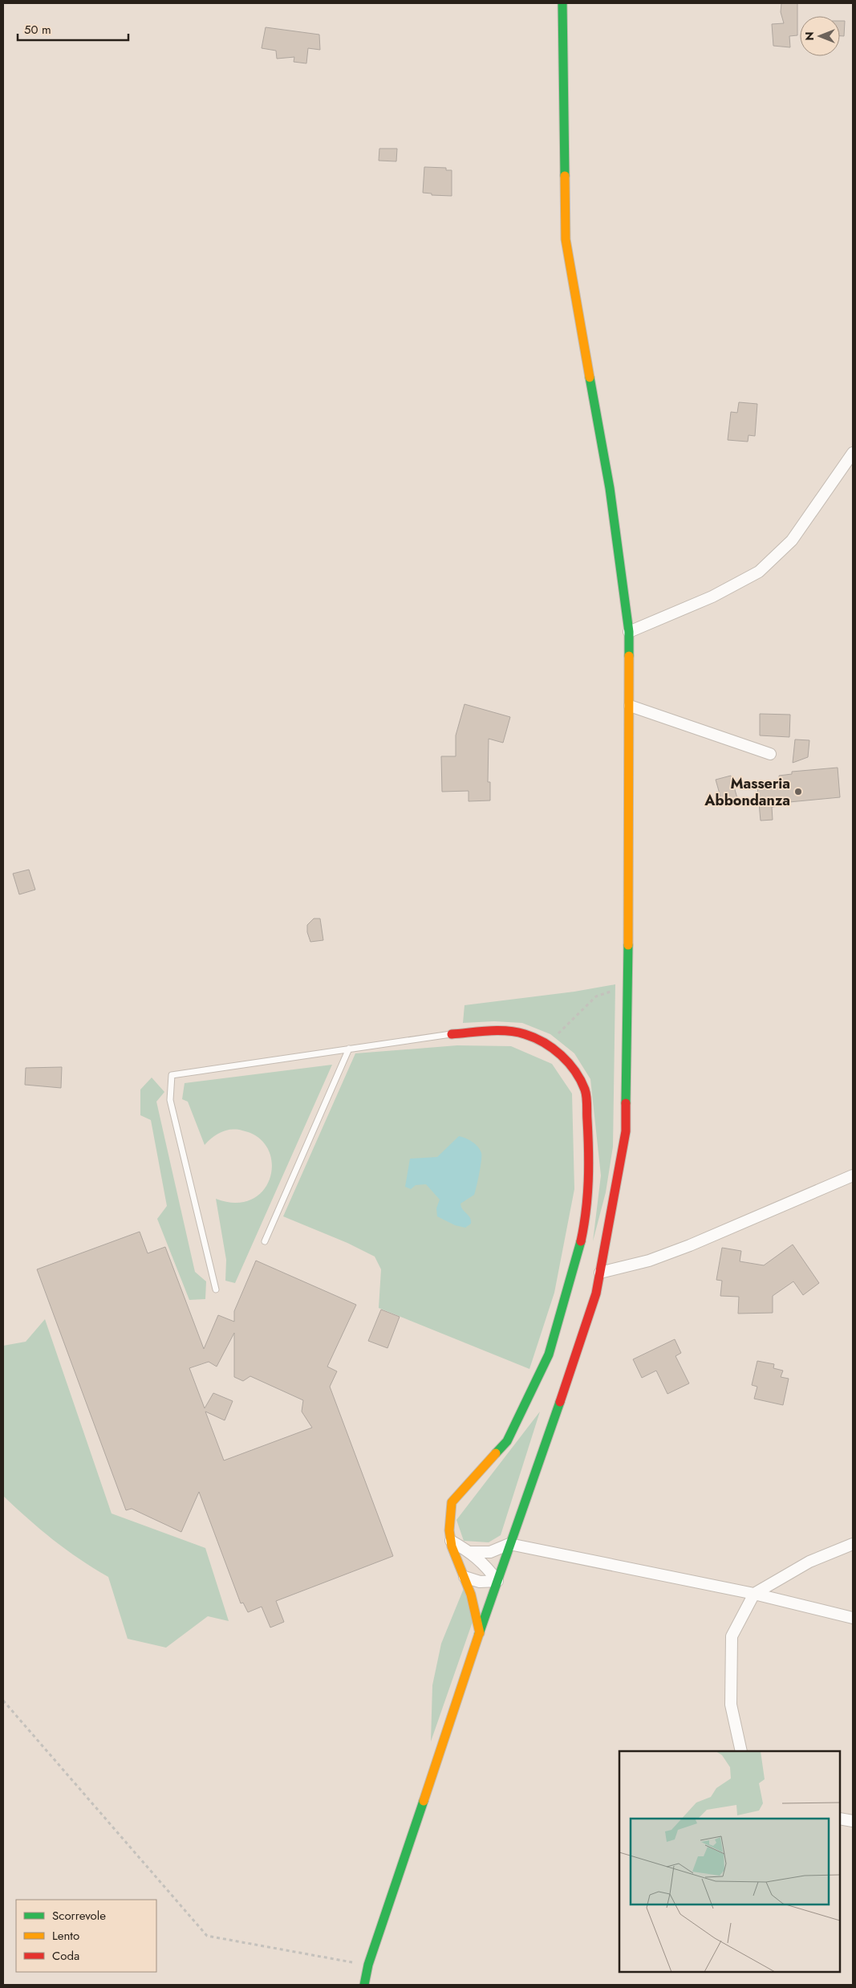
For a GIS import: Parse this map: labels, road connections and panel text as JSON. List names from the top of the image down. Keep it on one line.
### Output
{"places":["Masseria Abbondanza"],"legend":["Scorrevole","Lento","Coda"],"scale_bar":"50 m","north":"left"}
